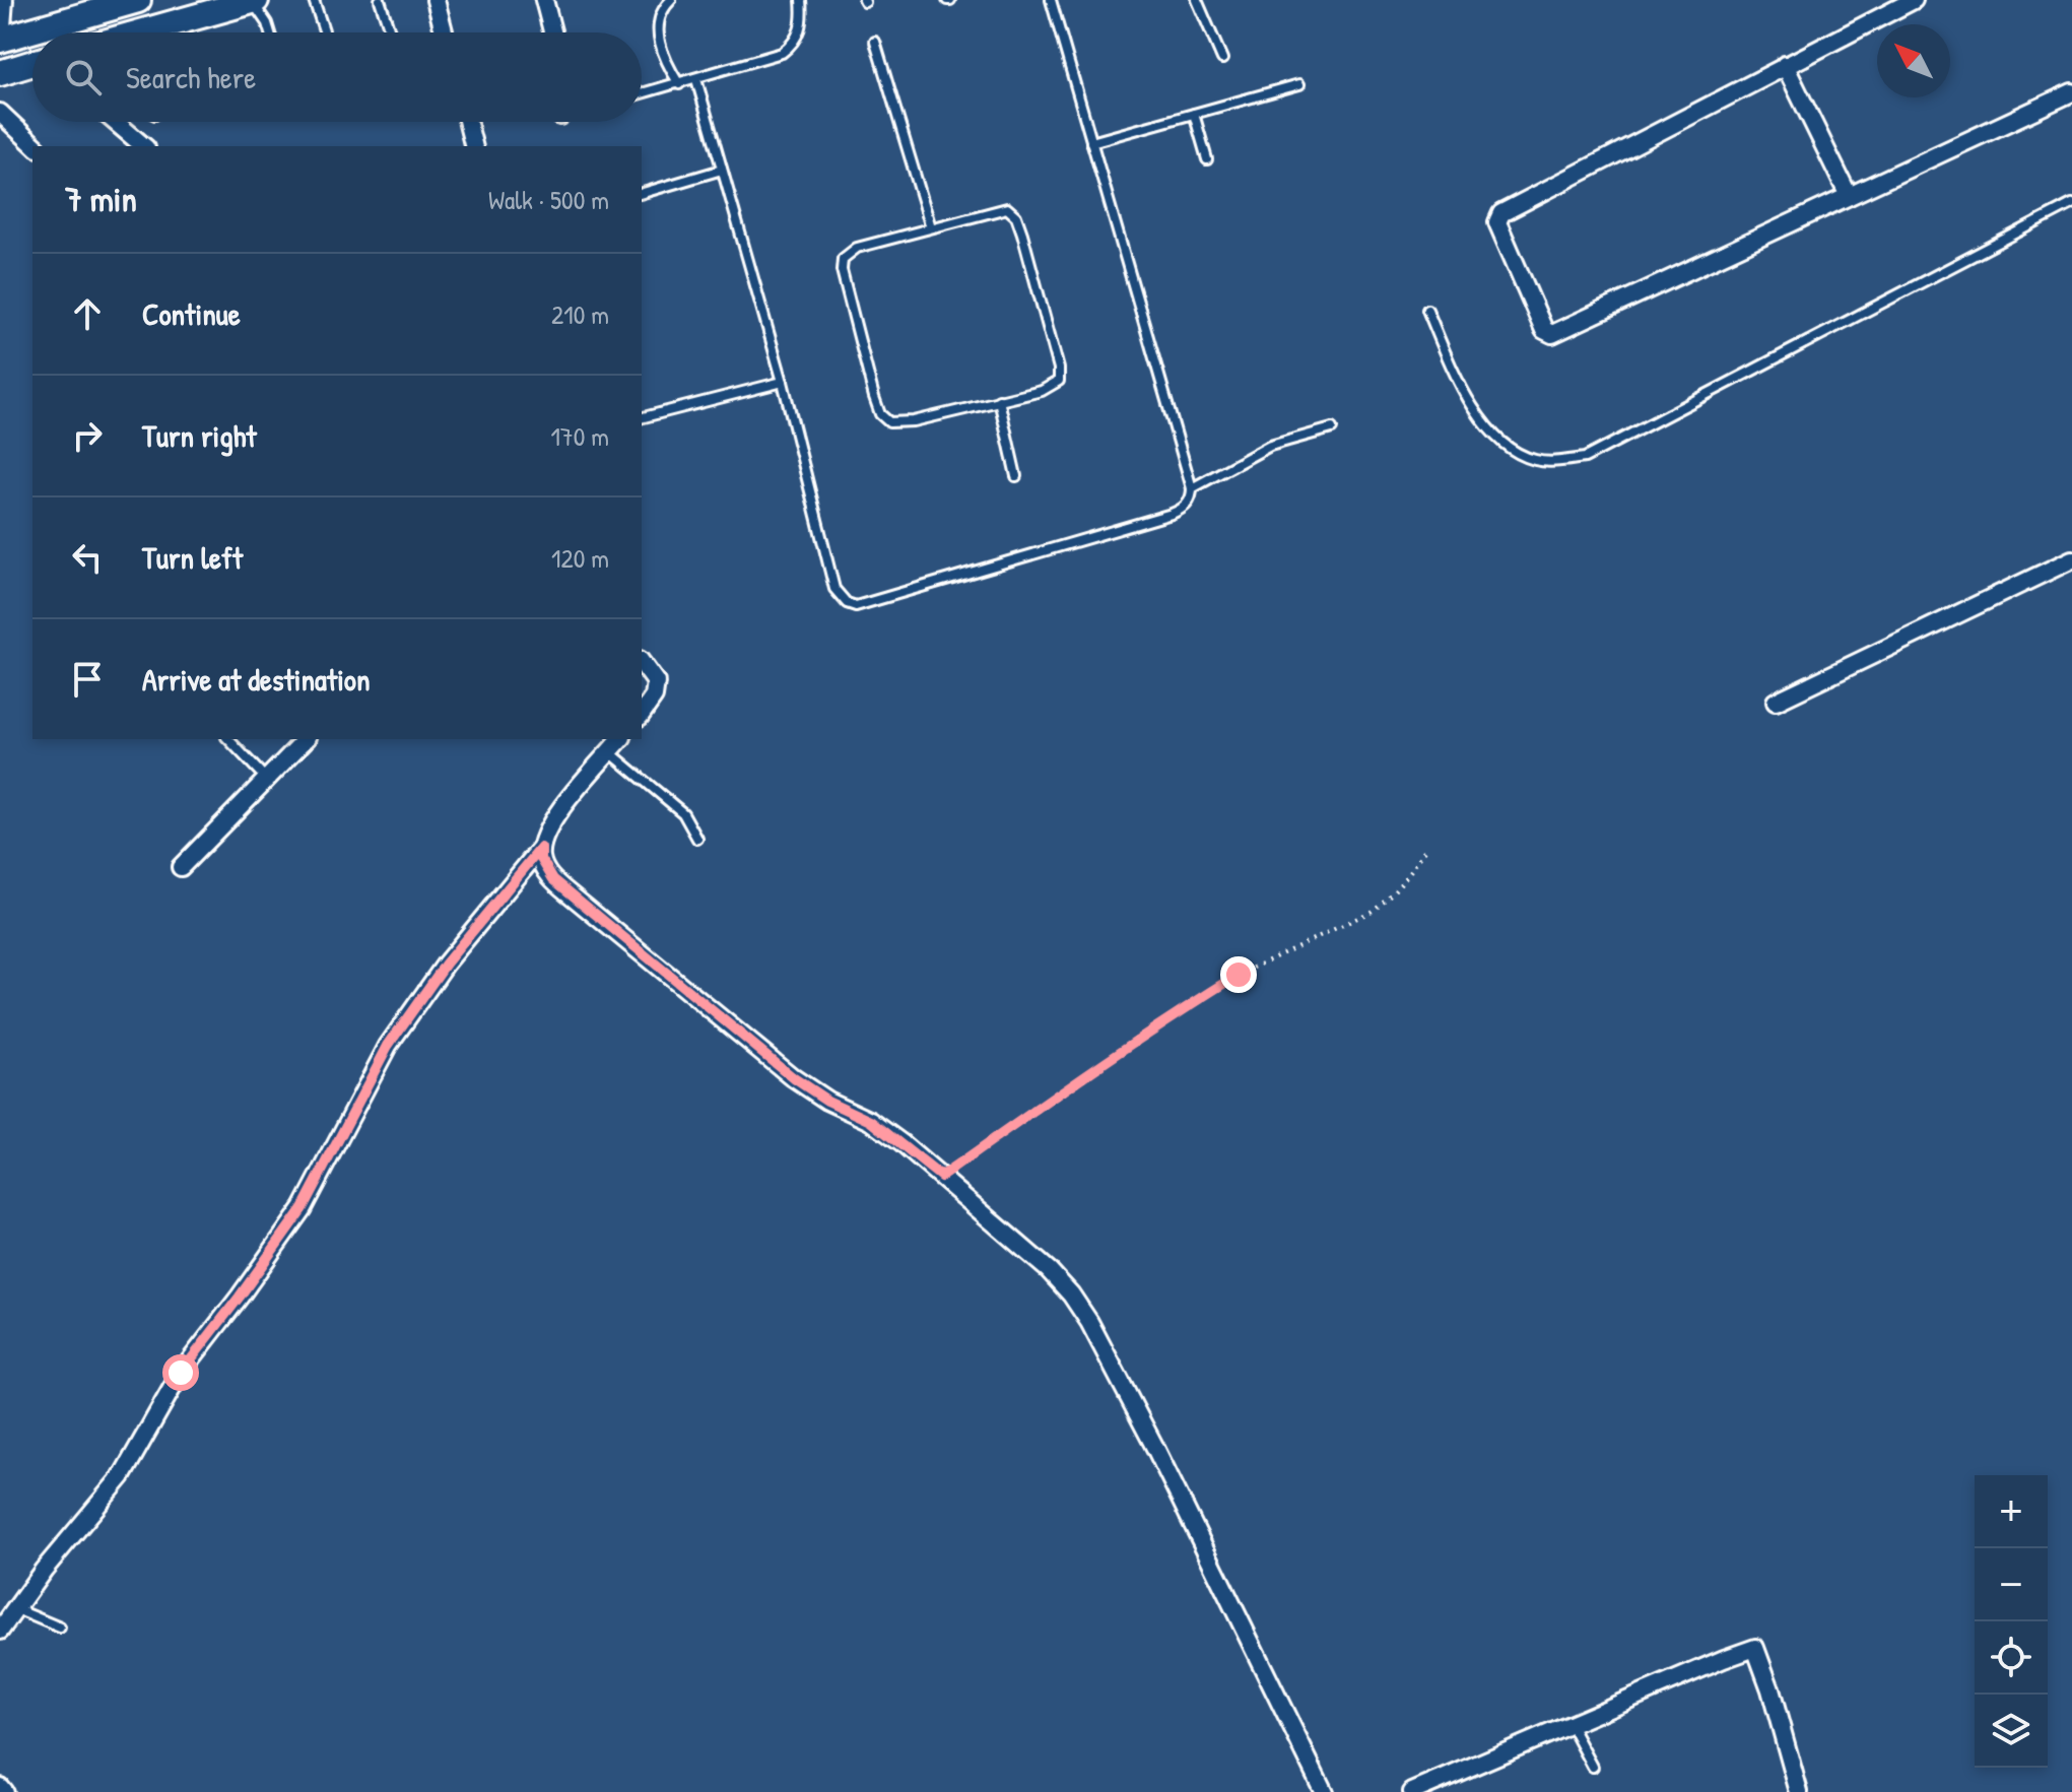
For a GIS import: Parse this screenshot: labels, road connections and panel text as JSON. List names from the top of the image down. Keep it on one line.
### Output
{"north":"top left","page":{"search":"Search here","heading":["7 min","Walk · 500 m"],"list":[["Continue","210 m"],["Turn right","170 m"],["Turn left","120 m"],"Arrive at destination"],"map_buttons":["+","−"]}}
